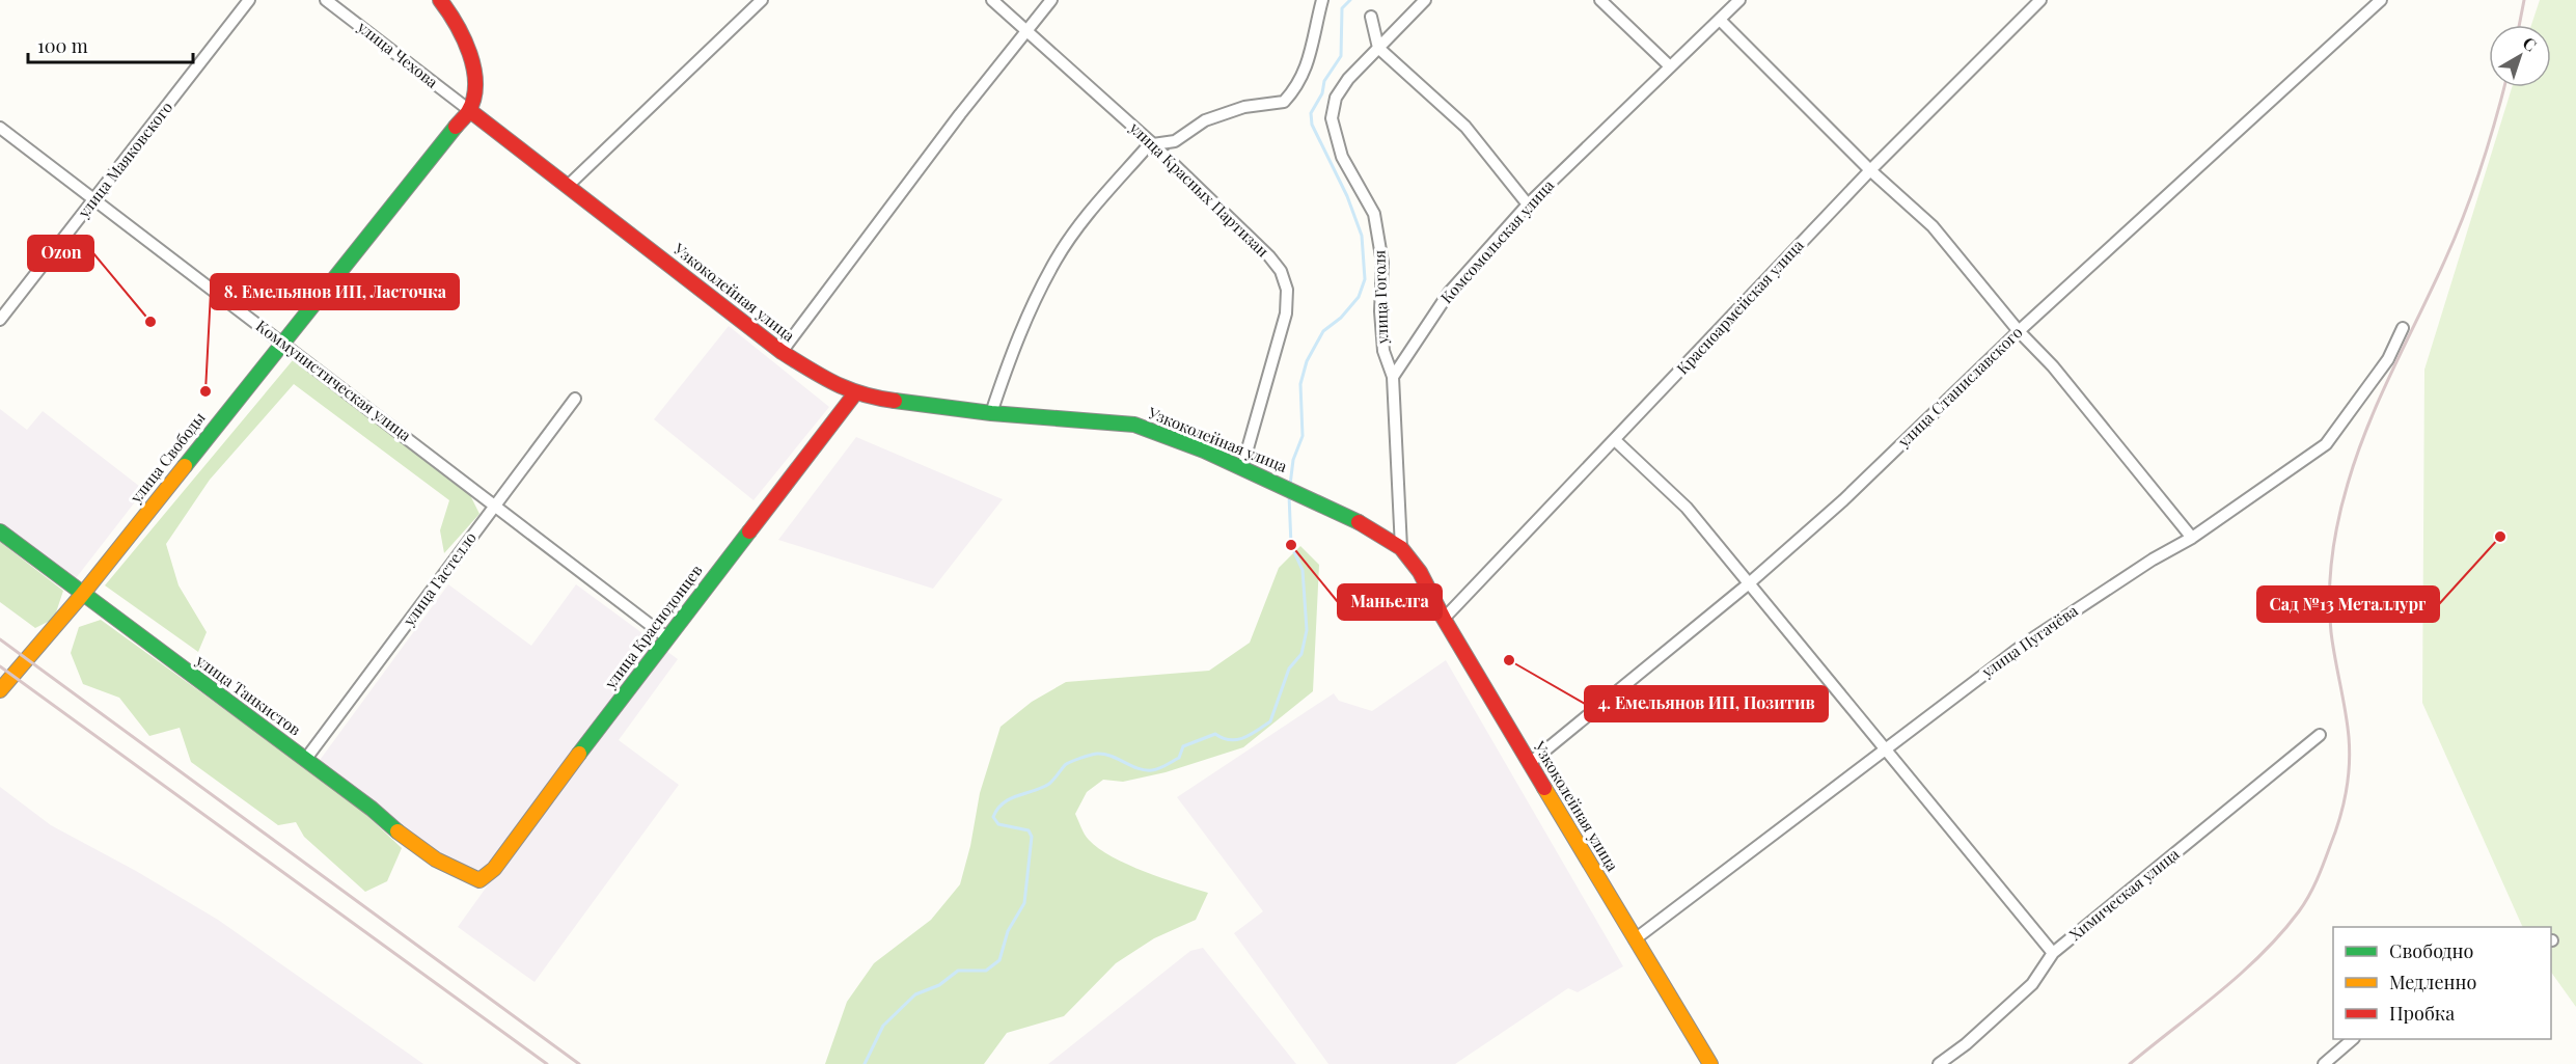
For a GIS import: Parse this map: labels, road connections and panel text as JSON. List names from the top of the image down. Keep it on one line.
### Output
{"streets":{"street":["улица Чехова","улица Маяковского","улица Красных Партизан","Комсомольская улица","Узкоколейная улица","улица Гоголя","Красноармейская улица","Коммунистическая улица","улица Станиславского","улица Свободы","улица Гастелло","улица Краснодонцев","улица Пугачёва","улица Танкистов","Химическая улица"]},"crossings":[["улица Чехова","Узкоколейная улица"],["улица Чехова","улица Свободы"],["улица Маяковского","Коммунистическая улица"],["улица Красных Партизан","Узкоколейная улица"],["Комсомольская улица","улица Гоголя"],["Узкоколейная улица","Красноармейская улица"],["Узкоколейная улица","улица Станиславского"],["Узкоколейная улица","улица Свободы"],["Узкоколейная улица","улица Краснодонцев"],["Узкоколейная улица","улица Пугачёва"],["Коммунистическая улица","улица Свободы"],["Коммунистическая улица","улица Гастелло"],["Коммунистическая улица","улица Краснодонцев"],["улица Свободы","улица Танкистов"],["улица Гастелло","улица Танкистов"],["улица Краснодонцев","улица Танкистов"]],"places":["Ozon","8. Емельянов ИП, Ласточка","Сад №13 Металлург","Маньелга","4. Емельянов ИП, Позитив"],"legend":["Свободно","Медленно","Пробка"],"scale_bar":"100 m","north":"top right"}
